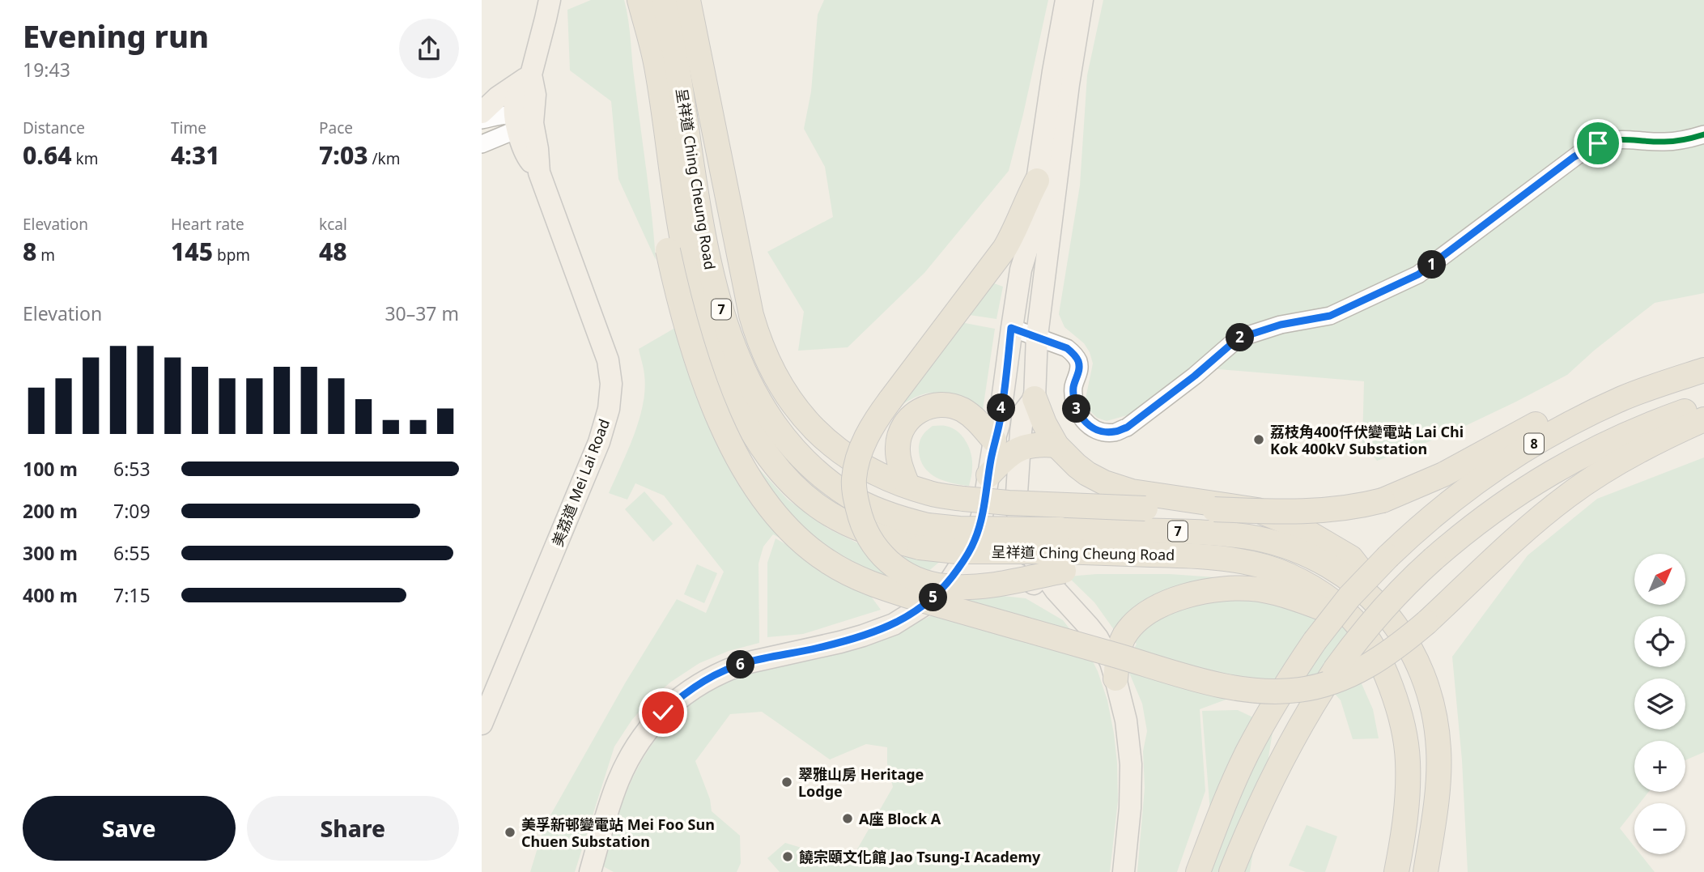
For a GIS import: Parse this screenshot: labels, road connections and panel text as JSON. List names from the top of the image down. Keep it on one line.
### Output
{"streets":{"highway":["呈祥道 Ching Cheung Road","7","8"],"main road":["美荔道 Mei Lai Road"]},"places":["荔枝角400仟伏變電站 Lai Chi Kok 400kV Substation","翠雅山房 Heritage Lodge","A座 Block A","美孚新邨變電站 Mei Foo Sun Chuen Substation","饒宗頤文化館 Jao Tsung-I Academy"],"north":"top right","page":{"heading":["Evening run","19:43"],"stats":[["Distance","0.64 km"],["Time","4:31"],["Pace","7:03 /km"],["Elevation","8 m"],["Heart rate","145 bpm"],["kcal","48"]],"pins":["1","2","4","3","5","6"],"chart":["Elevation","30–37 m"],"list":[{"name":"100 m","note":"6:53"},{"name":"200 m","note":"7:09"},{"name":"300 m","note":"6:55"},{"name":"400 m","note":"7:15"}],"map_buttons":["+","−"],"buttons":["Save","Share"]}}
